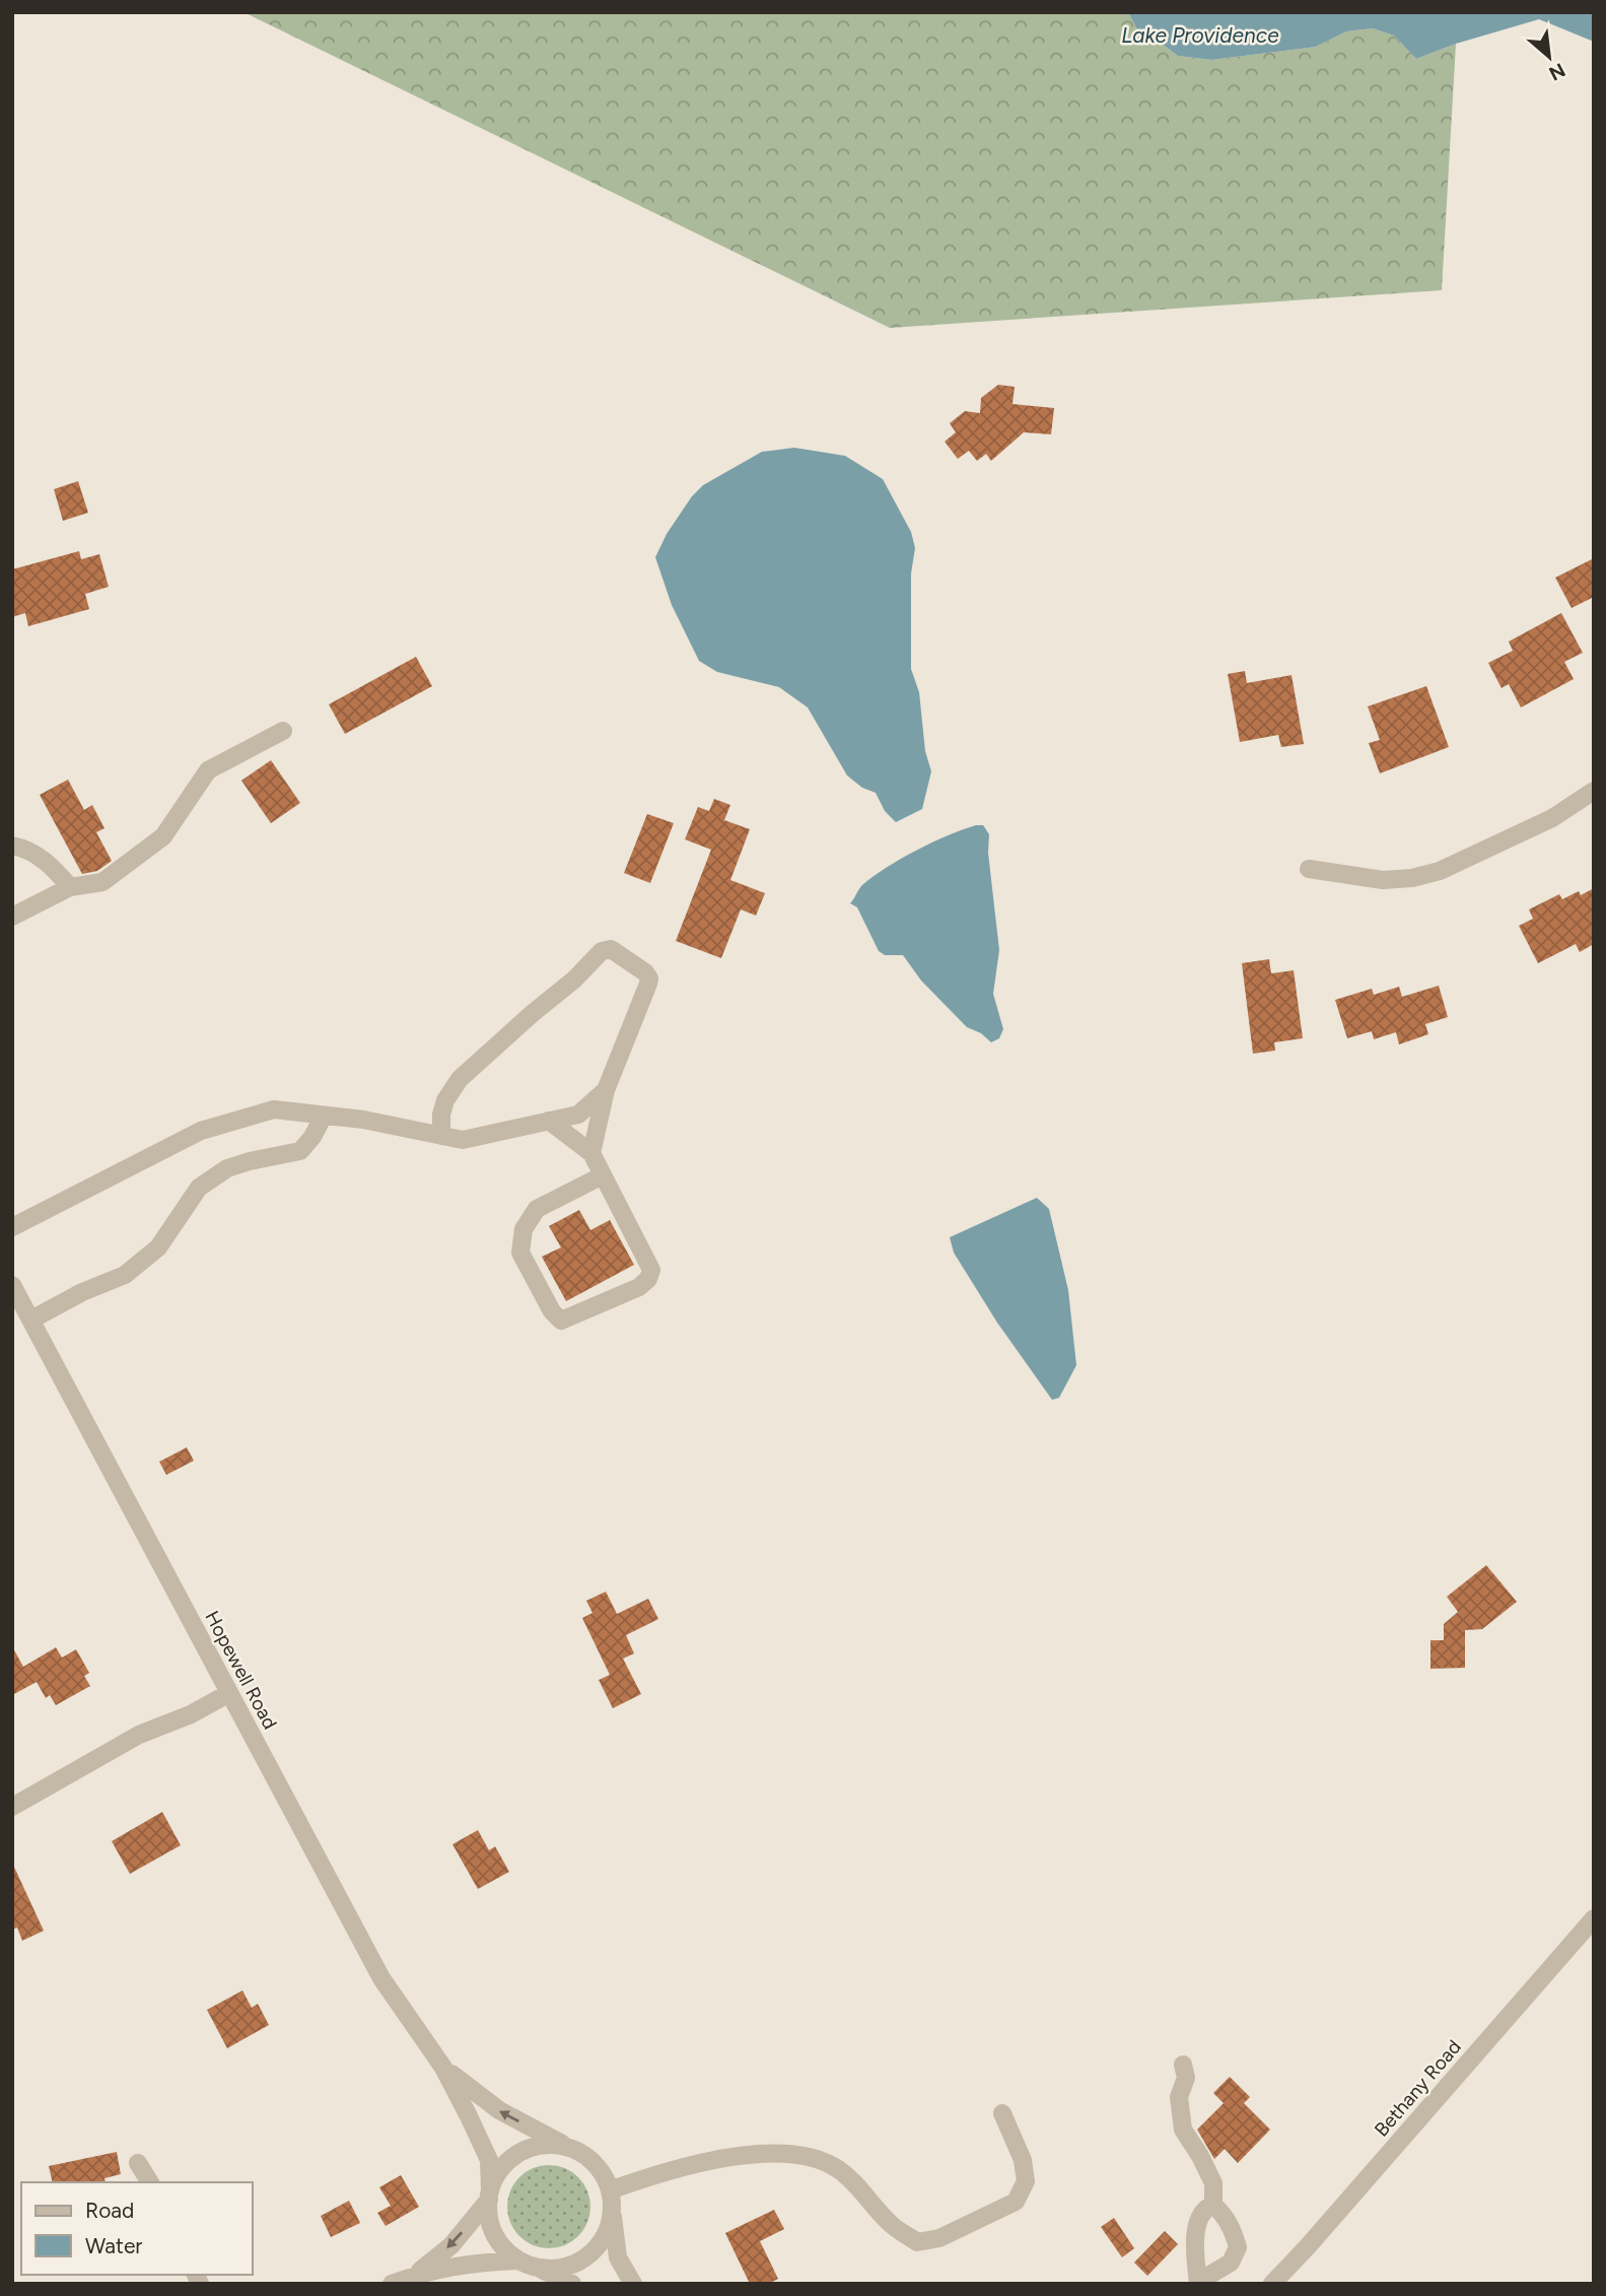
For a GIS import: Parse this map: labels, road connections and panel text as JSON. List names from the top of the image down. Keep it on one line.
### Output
{"streets":{"street":["Hopewell Road","Bethany Road"]},"water":["Lake Providence"],"legend":["Road","Water"],"north":"bottom right"}
